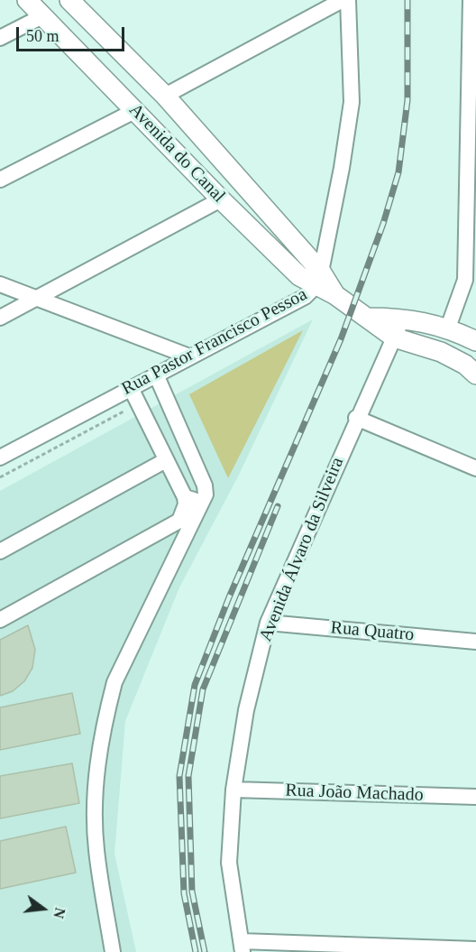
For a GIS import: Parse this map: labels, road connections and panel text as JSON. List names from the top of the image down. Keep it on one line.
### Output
{"streets":{"main road":["Avenida do Canal"],"street":["Rua Pastor Francisco Pessoa","Avenida Álvaro da Silveira","Rua Quatro","Rua João Machado"]},"crossings":[["Avenida do Canal","Rua Pastor Francisco Pessoa"],["Avenida do Canal","Avenida Álvaro da Silveira"],["Avenida Álvaro da Silveira","Rua Quatro"],["Avenida Álvaro da Silveira","Rua João Machado"]],"scale_bar":"50 m","north":"right"}
